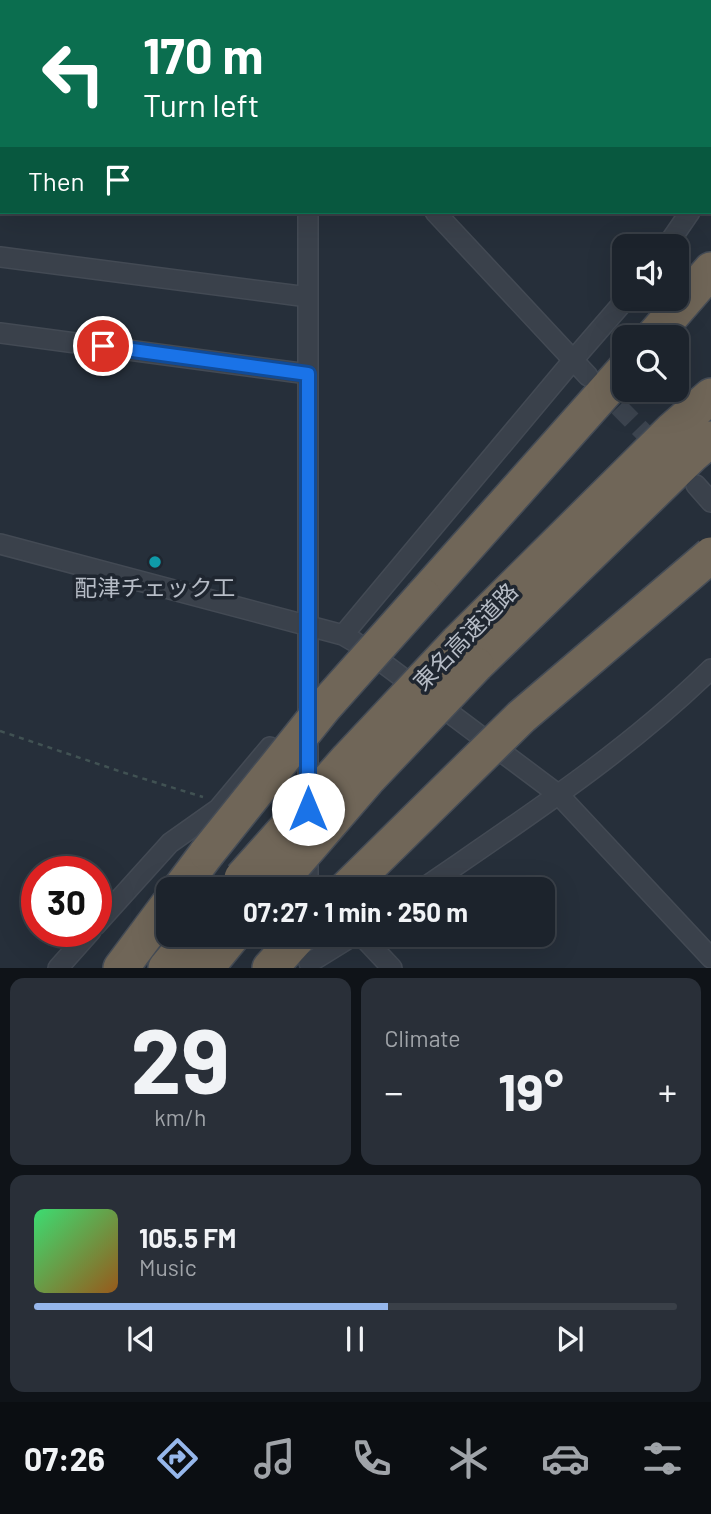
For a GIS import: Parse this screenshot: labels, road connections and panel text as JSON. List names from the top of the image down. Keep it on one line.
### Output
{"streets":{"highway":["東名高速道路"]},"places":["配津チェック工"],"page":{"turn":["170 m","Turn left"],"then":"Then","limit":"30","trip":"07:27 · 1 min · 250 m","tile":[["29","km/h"],"Climate"],"heat":["−","19°","+"],"song":["105.5 FM","Music"],"tabs":"07:26"}}
